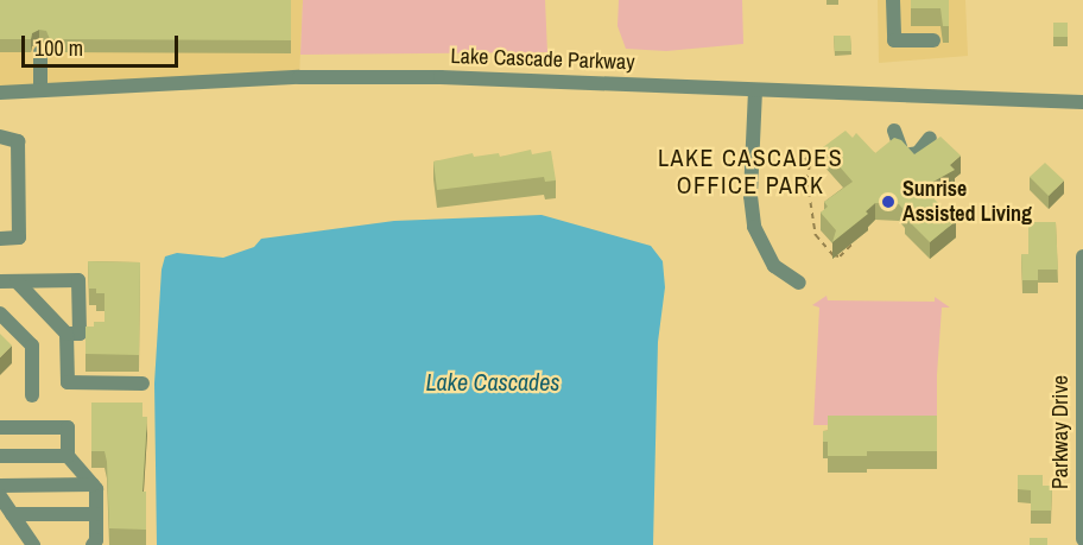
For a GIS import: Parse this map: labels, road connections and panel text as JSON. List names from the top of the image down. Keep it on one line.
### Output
{"streets":{"street":["Lake Cascade Parkway","Parkway Drive"]},"districts":["LAKE CASCADES OFFICE PARK"],"water":["Lake Cascades"],"places":["Sunrise Assisted Living"],"scale_bar":"100 m"}
